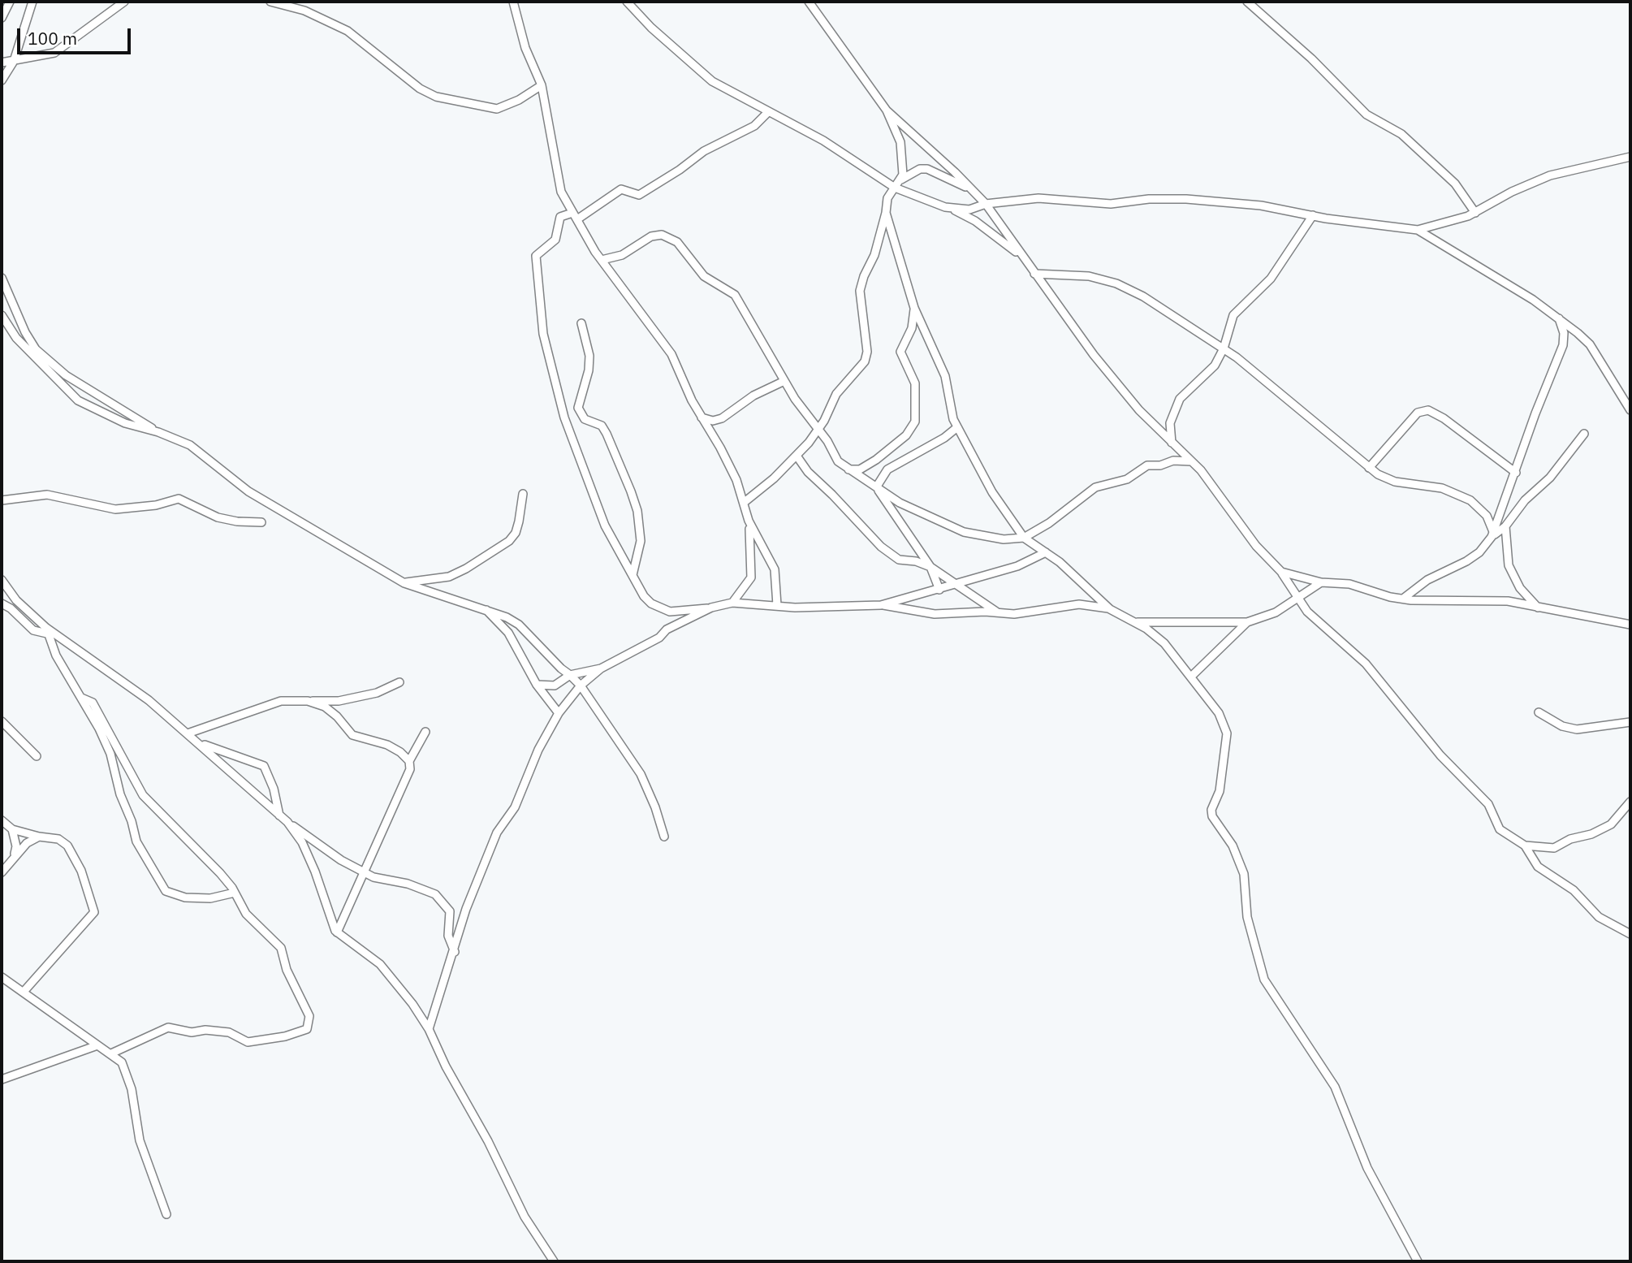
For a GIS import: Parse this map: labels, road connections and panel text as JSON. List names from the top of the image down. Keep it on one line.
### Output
{"scale_bar":"100 m"}
